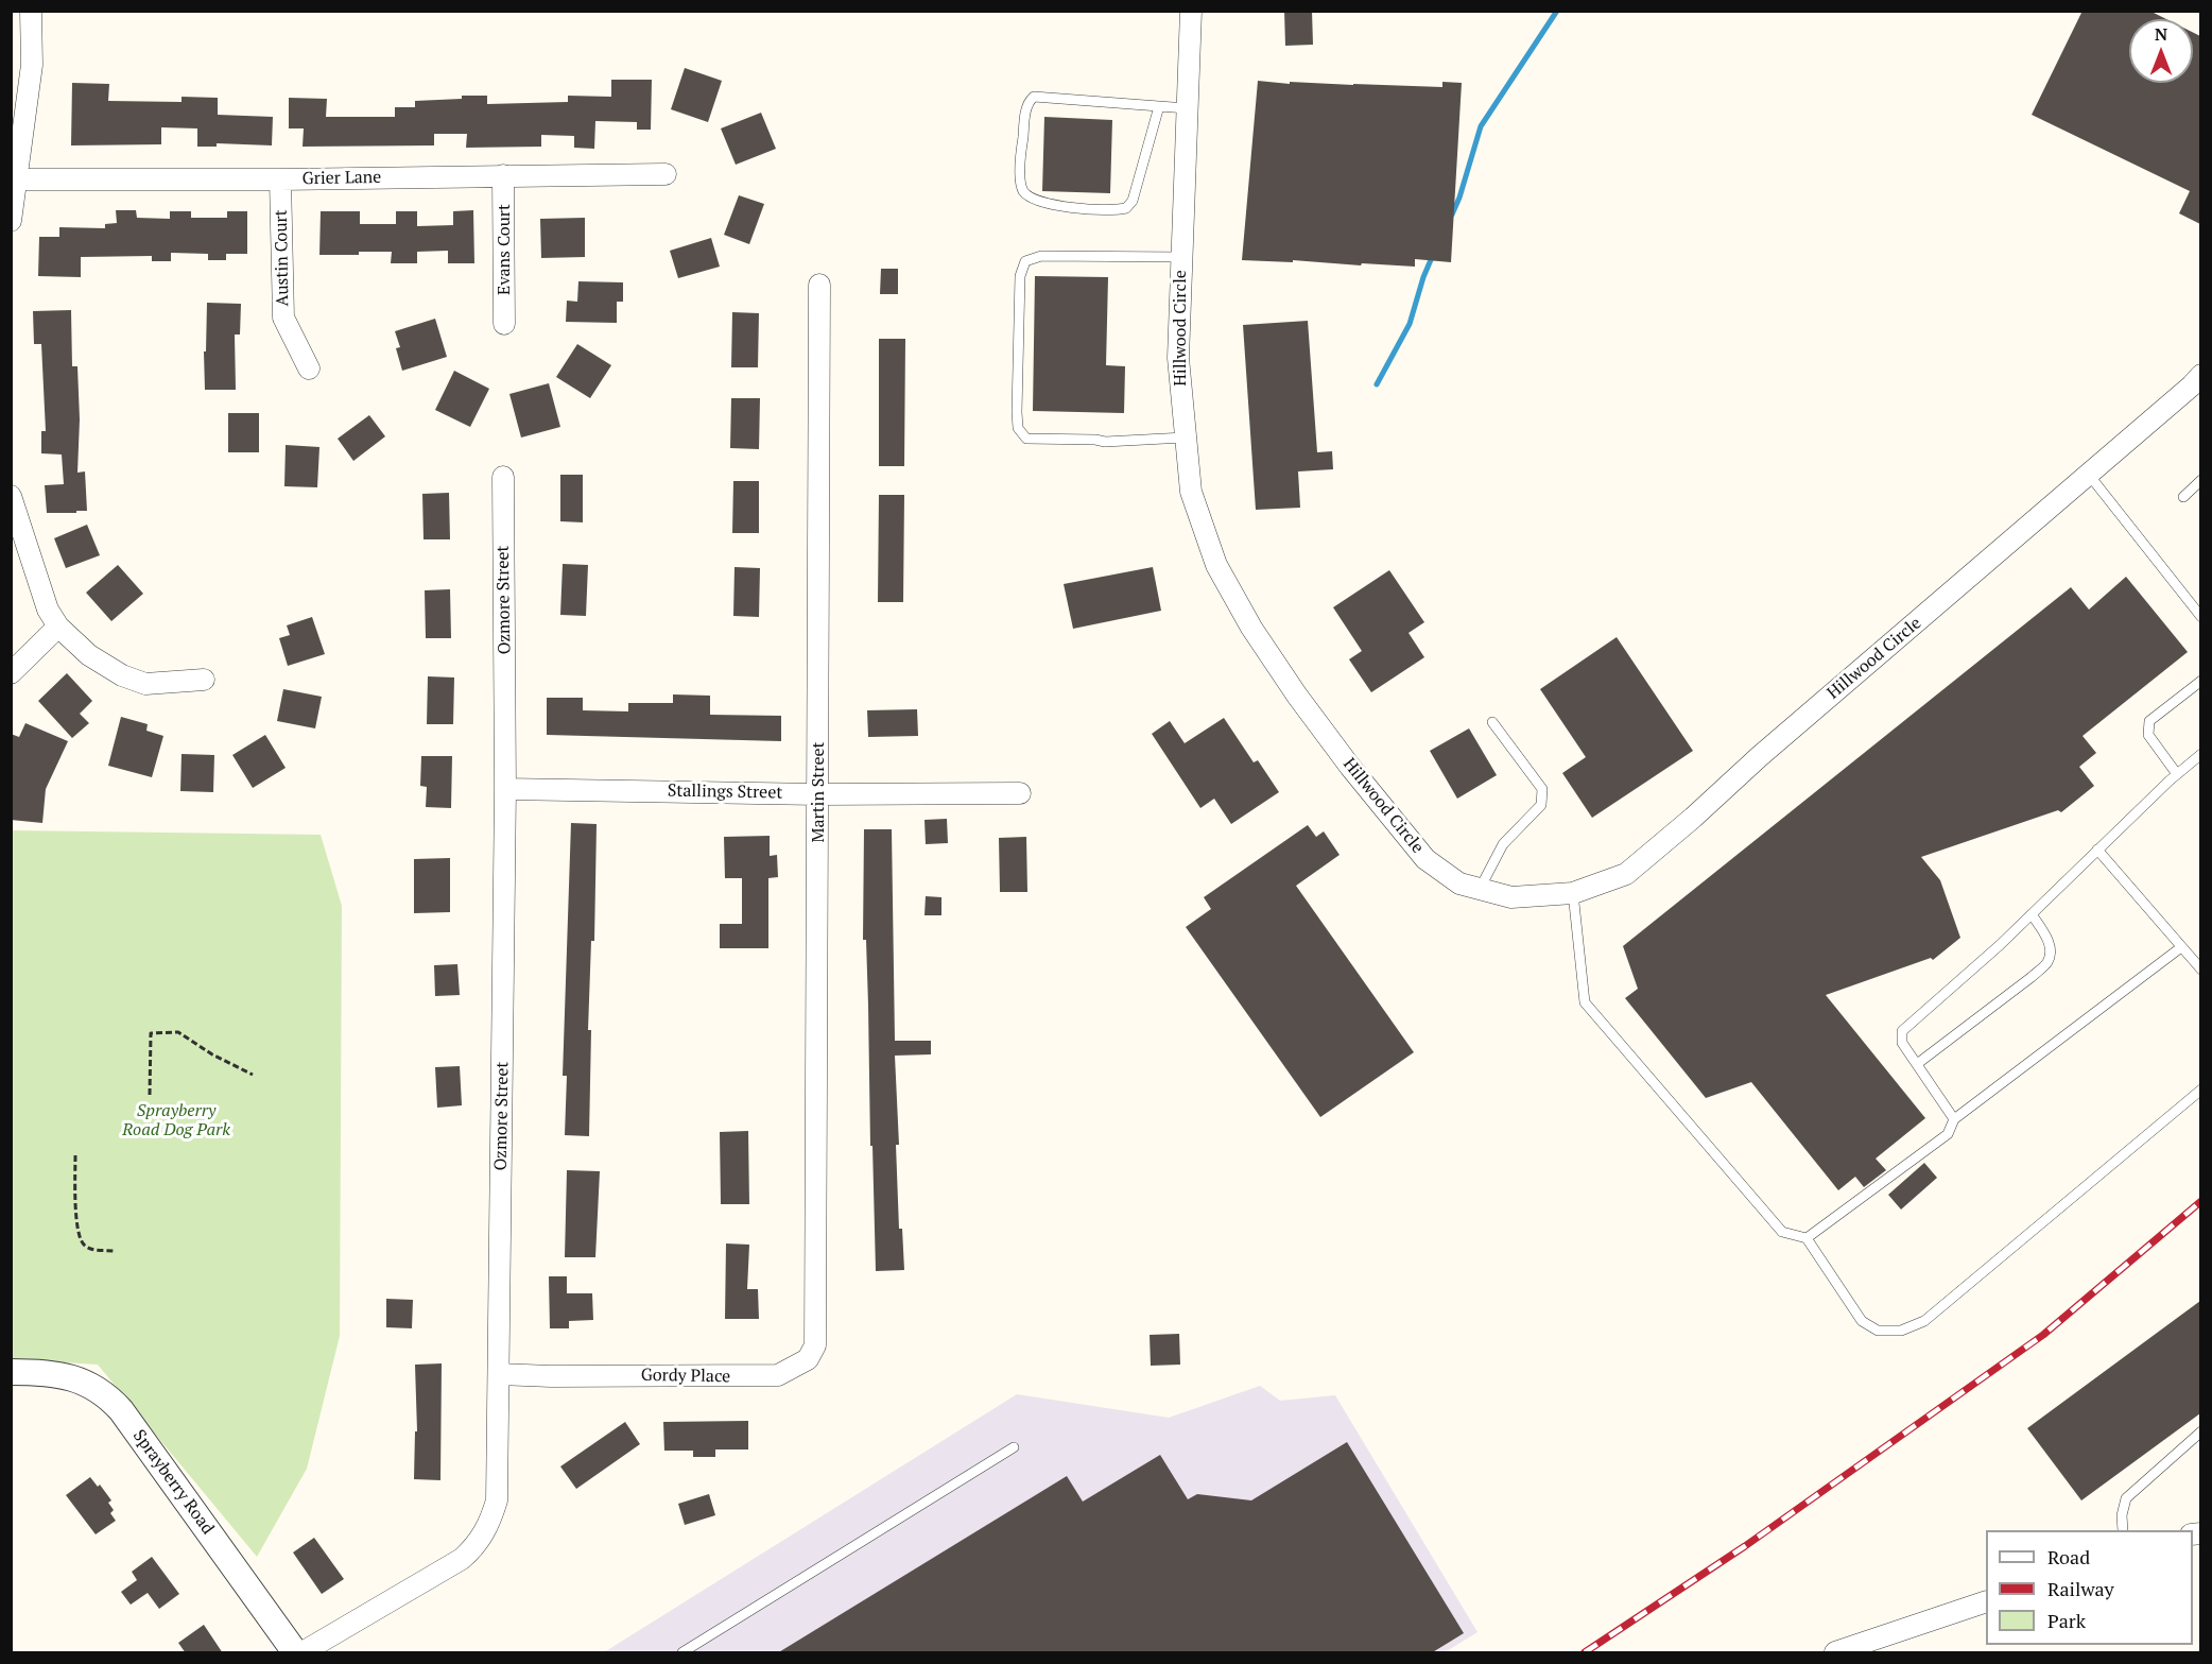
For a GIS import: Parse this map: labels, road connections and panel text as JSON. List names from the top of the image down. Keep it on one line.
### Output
{"streets":{"street":["Grier Lane","Evans Court","Austin Court","Hillwood Circle","Ozmore Street","Stallings Street","Martin Street","Gordy Place","Sprayberry Road"]},"crossings":[["Grier Lane","Evans Court"],["Grier Lane","Austin Court"],["Ozmore Street","Stallings Street"],["Ozmore Street","Gordy Place"],["Stallings Street","Martin Street"],["Martin Street","Gordy Place"]],"parks":["Sprayberry Road Dog Park"],"legend":["Road","Railway","Park"],"north":"top"}
